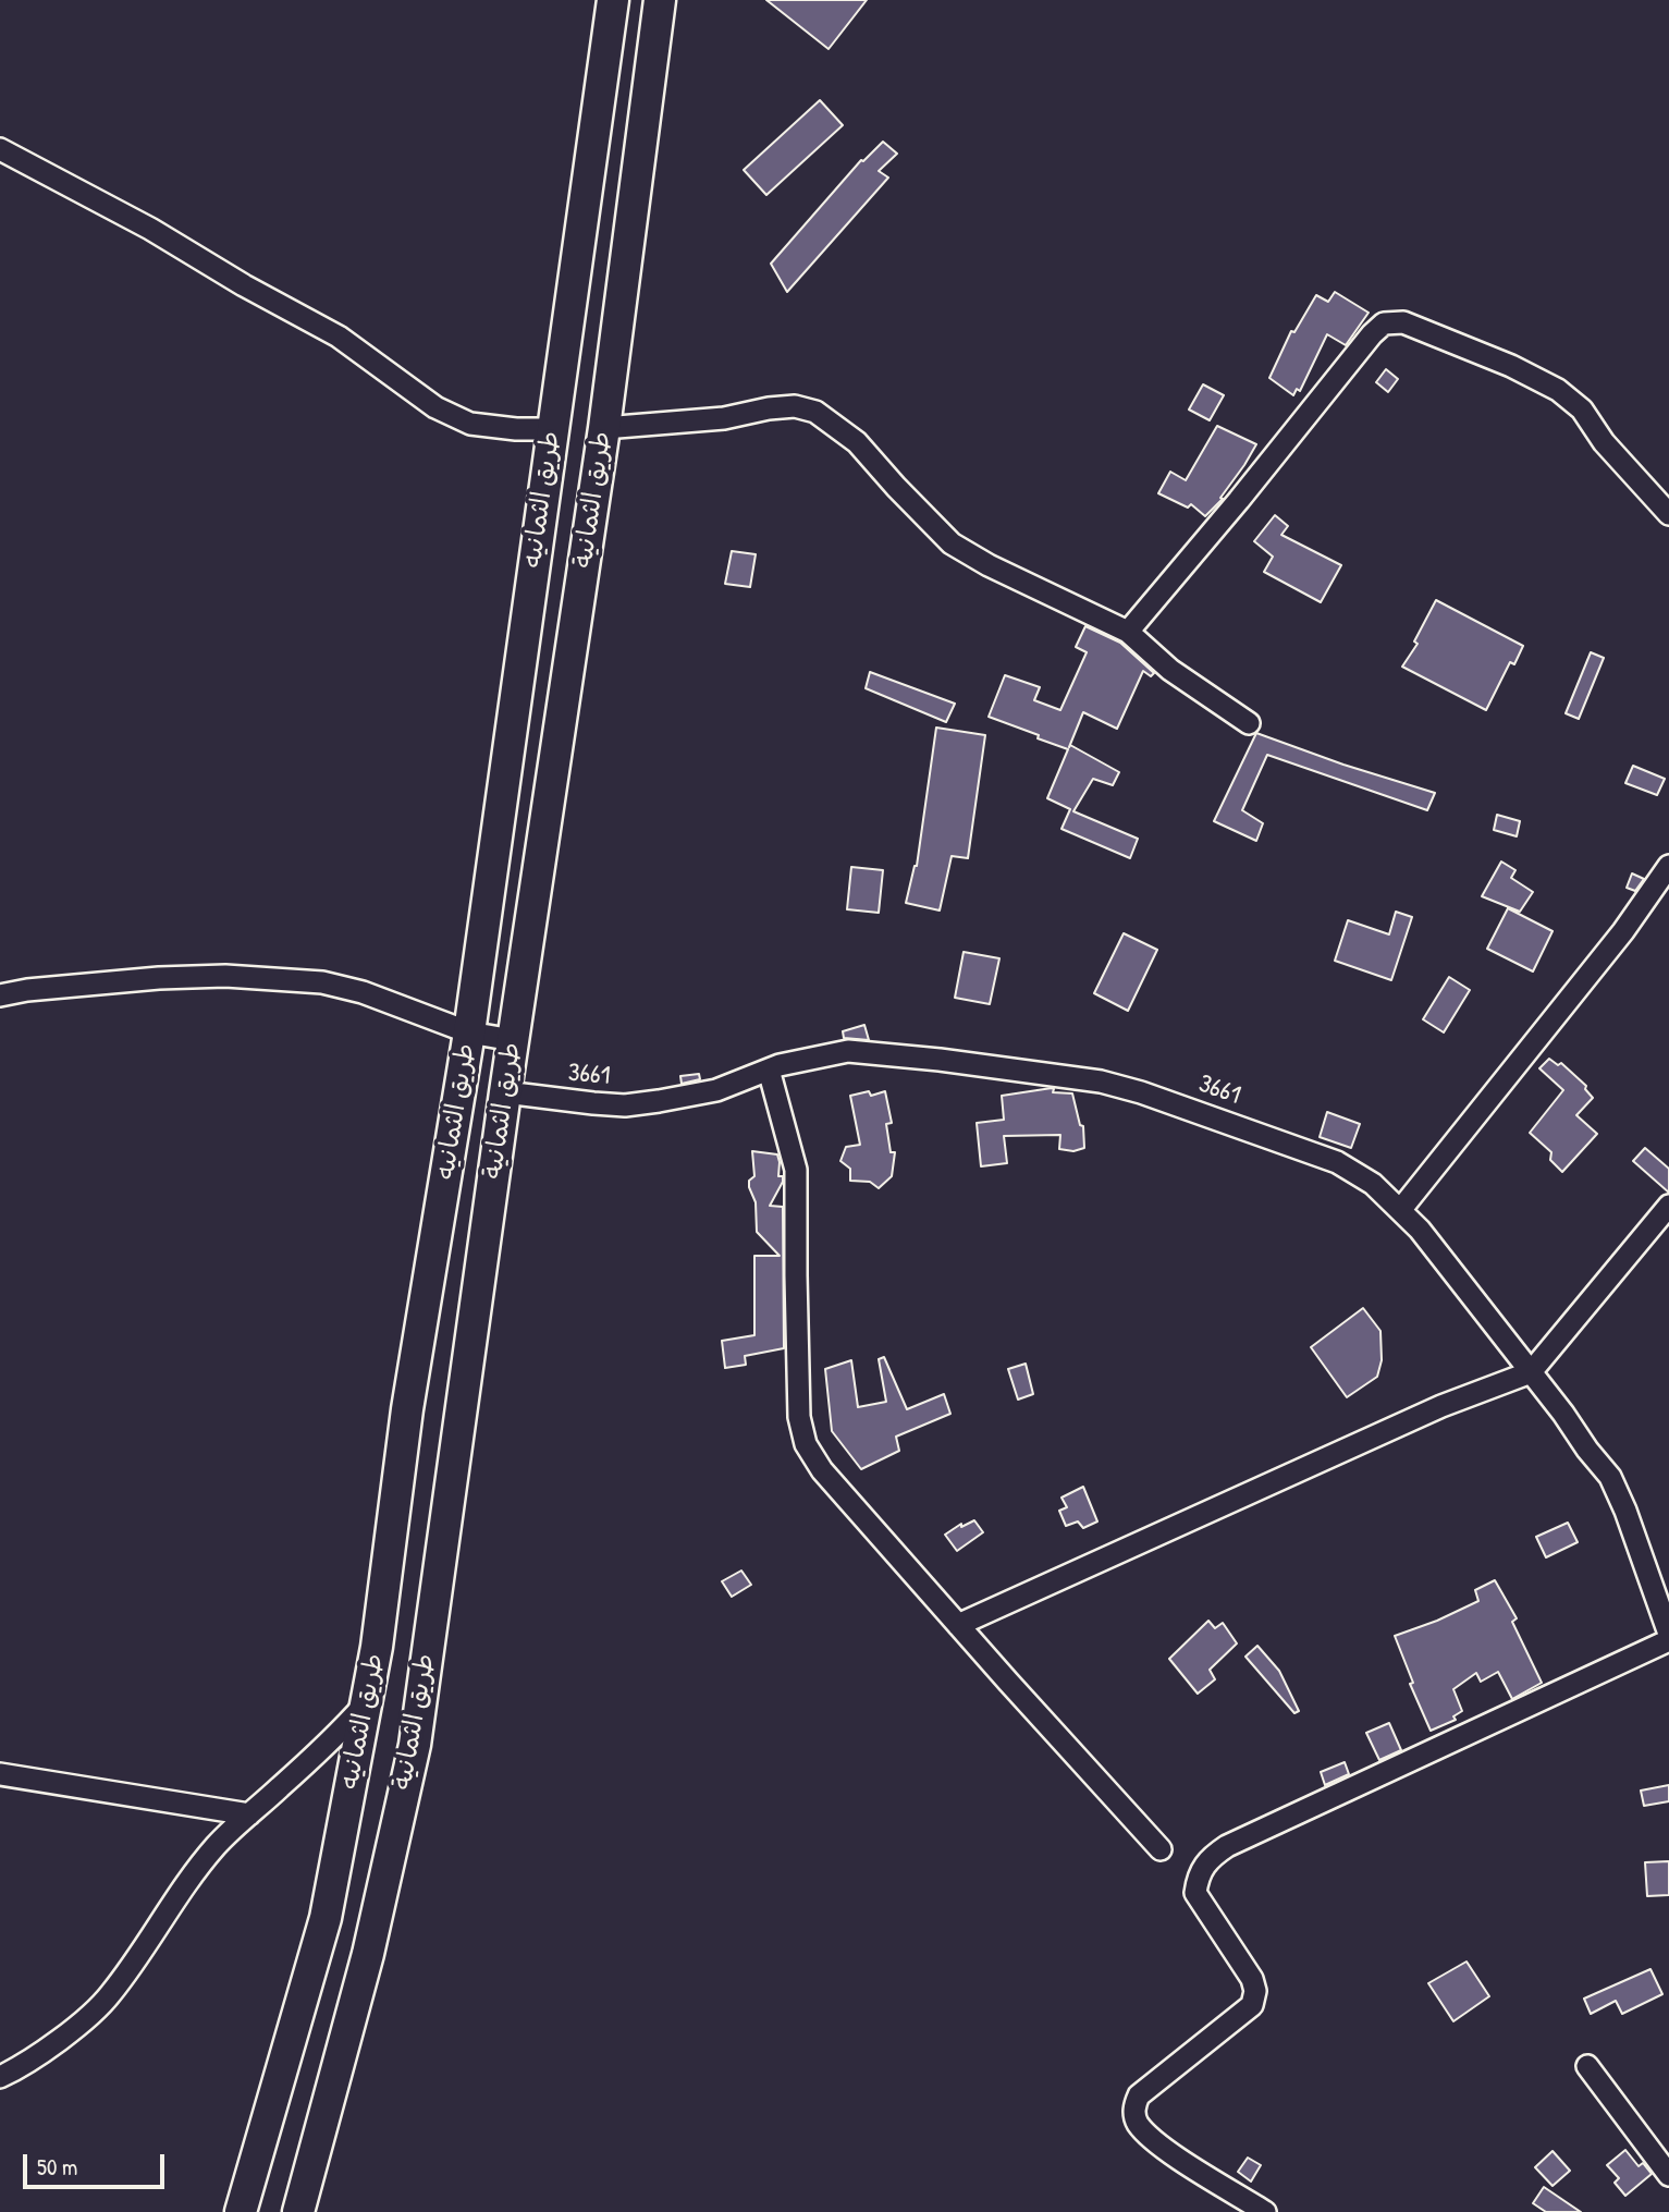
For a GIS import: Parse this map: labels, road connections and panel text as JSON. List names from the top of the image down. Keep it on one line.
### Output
{"streets":{"street":["طريق الثمانيه","طريق الثمانية","3661"]},"crossings":[["طريق الثمانية","3661"]],"scale_bar":"50 m"}
